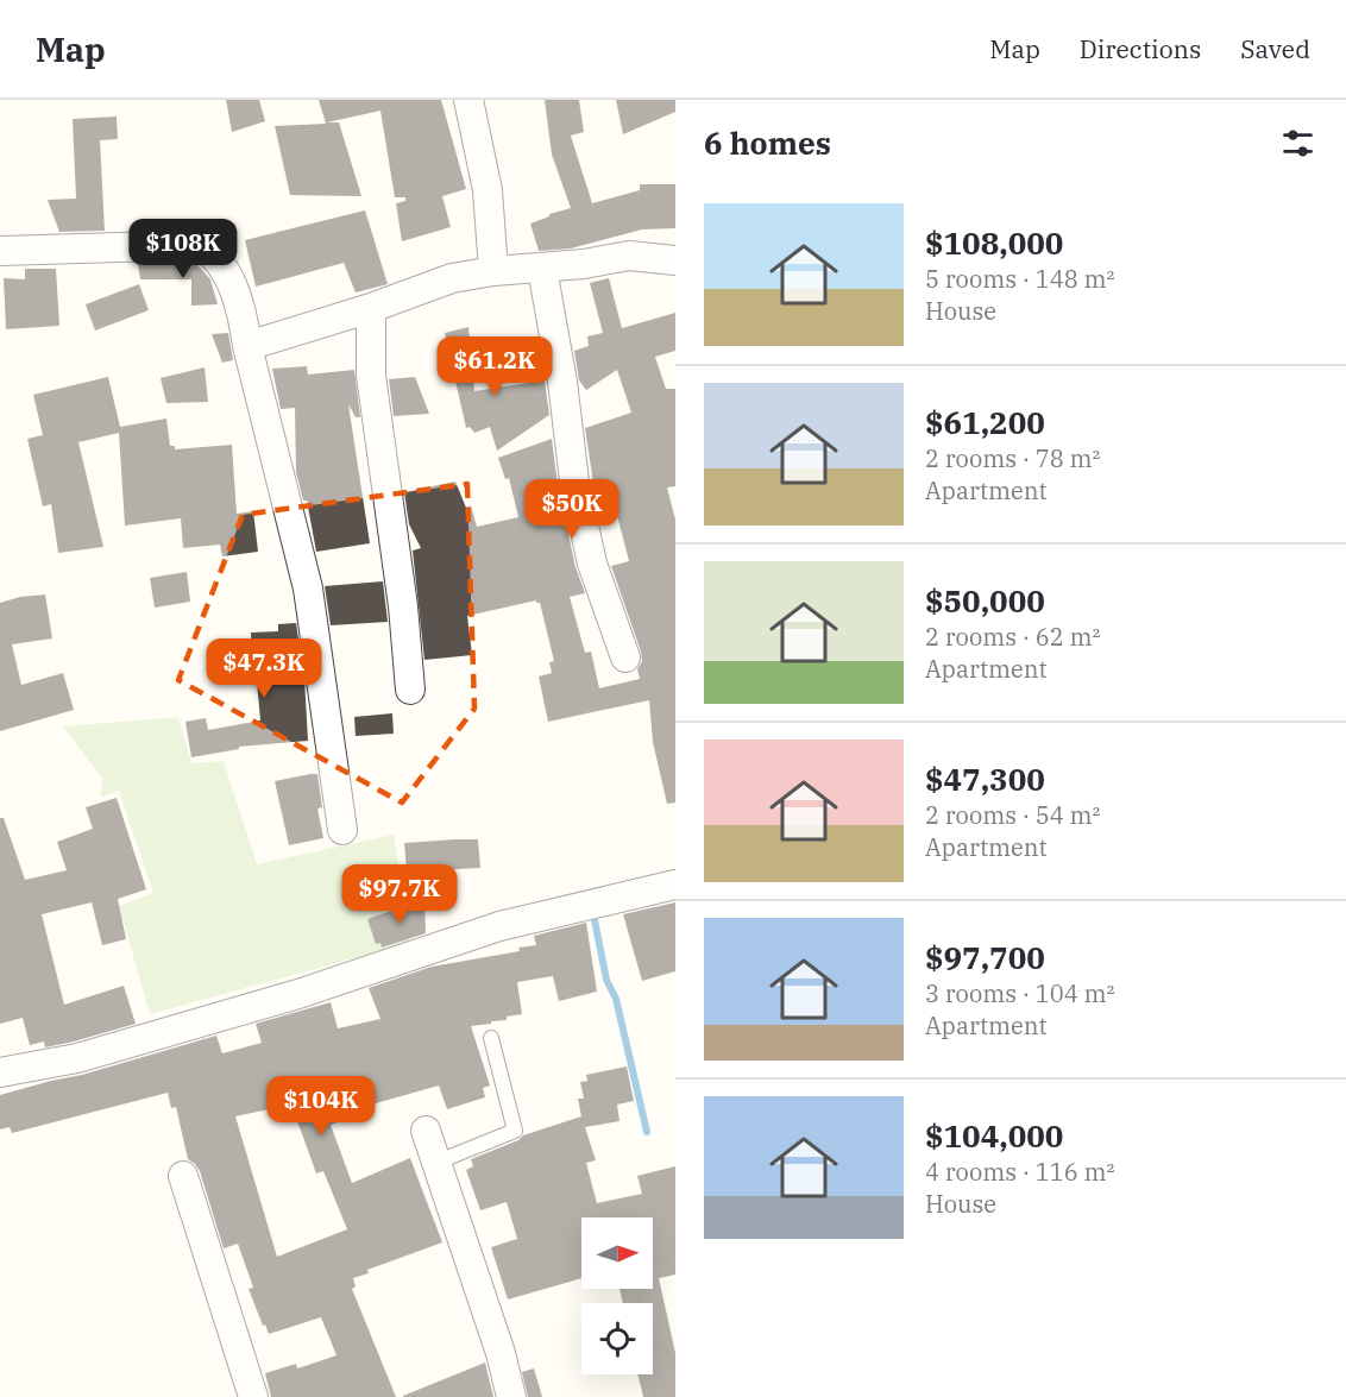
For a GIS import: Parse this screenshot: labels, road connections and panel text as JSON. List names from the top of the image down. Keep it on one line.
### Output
{"north":"right","page":{"header":"Map","nav":["Map","Directions","Saved"],"heading":"6 homes","list":[{"name":"$108,000","note":"5 rooms · 148 m² · House"},{"name":"$61,200","note":"2 rooms · 78 m² · Apartment"},{"name":"$50,000","note":"2 rooms · 62 m² · Apartment"},{"name":"$47,300","note":"2 rooms · 54 m² · Apartment"},{"name":"$97,700","note":"3 rooms · 104 m² · Apartment"},{"name":"$104,000","note":"4 rooms · 116 m² · House"}],"price":["$108K","$61.2K","$50K","$47.3K","$97.7K","$104K"]}}
